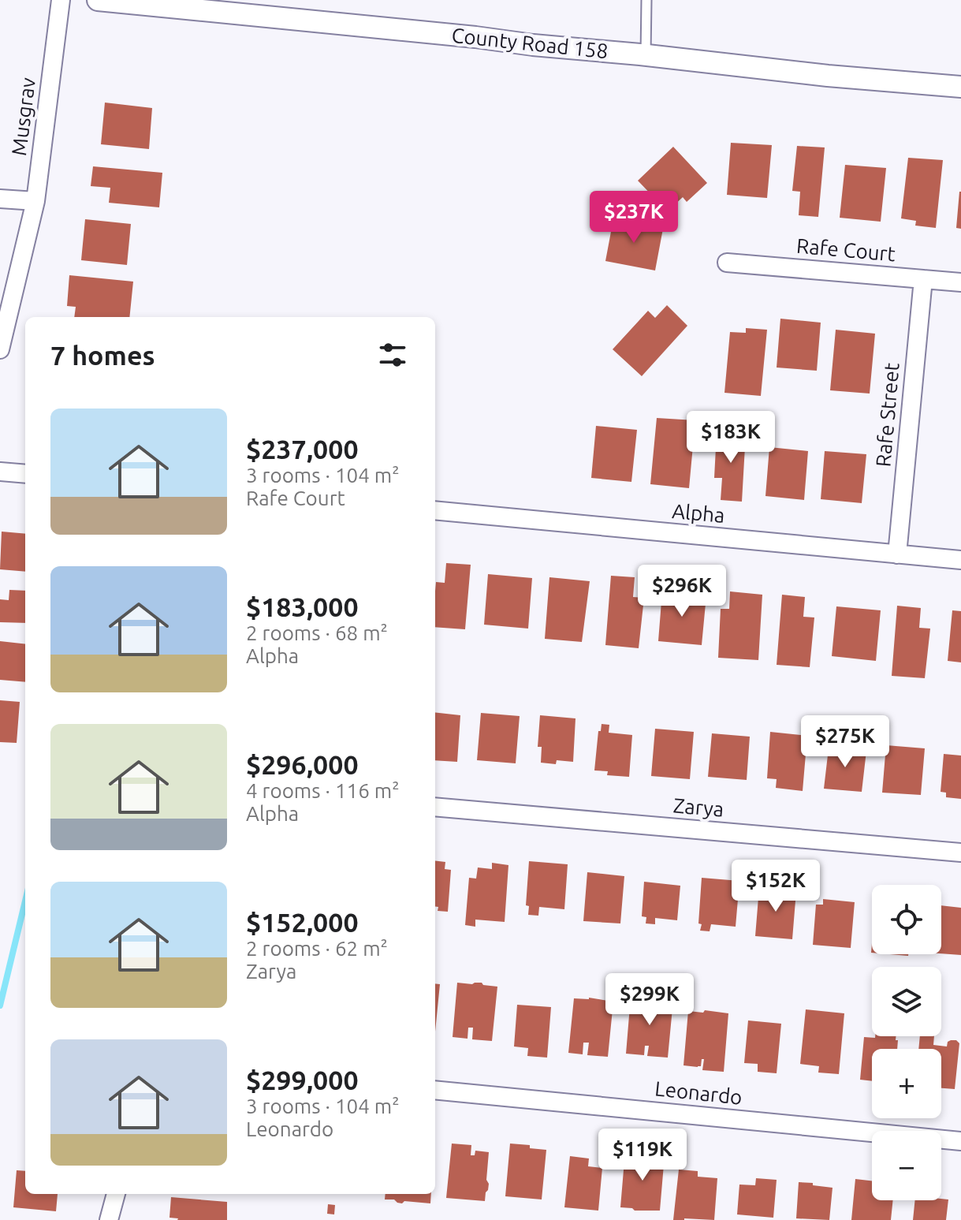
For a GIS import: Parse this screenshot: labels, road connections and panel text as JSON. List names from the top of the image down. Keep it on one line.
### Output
{"streets":{"street":["County Road 158","Musgrav","Rafe Court","Rafe Street","Alpha","Zarya","Leonardo"]},"crossings":[["Rafe Court","Rafe Street"],["Rafe Street","Alpha"]],"page":{"price":["$237K","$183K","$296K","$275K","$152K","$299K","$119K"],"heading":"7 homes","list":[{"name":"$237,000","note":"3 rooms · 104 m² · Rafe Court"},{"name":"$183,000","note":"2 rooms · 68 m² · Alpha"},{"name":"$296,000","note":"4 rooms · 116 m² · Alpha"},{"name":"$152,000","note":"2 rooms · 62 m² · Zarya"},{"name":"$299,000","note":"3 rooms · 104 m² · Leonardo"}],"map_buttons":["+","−"]}}
